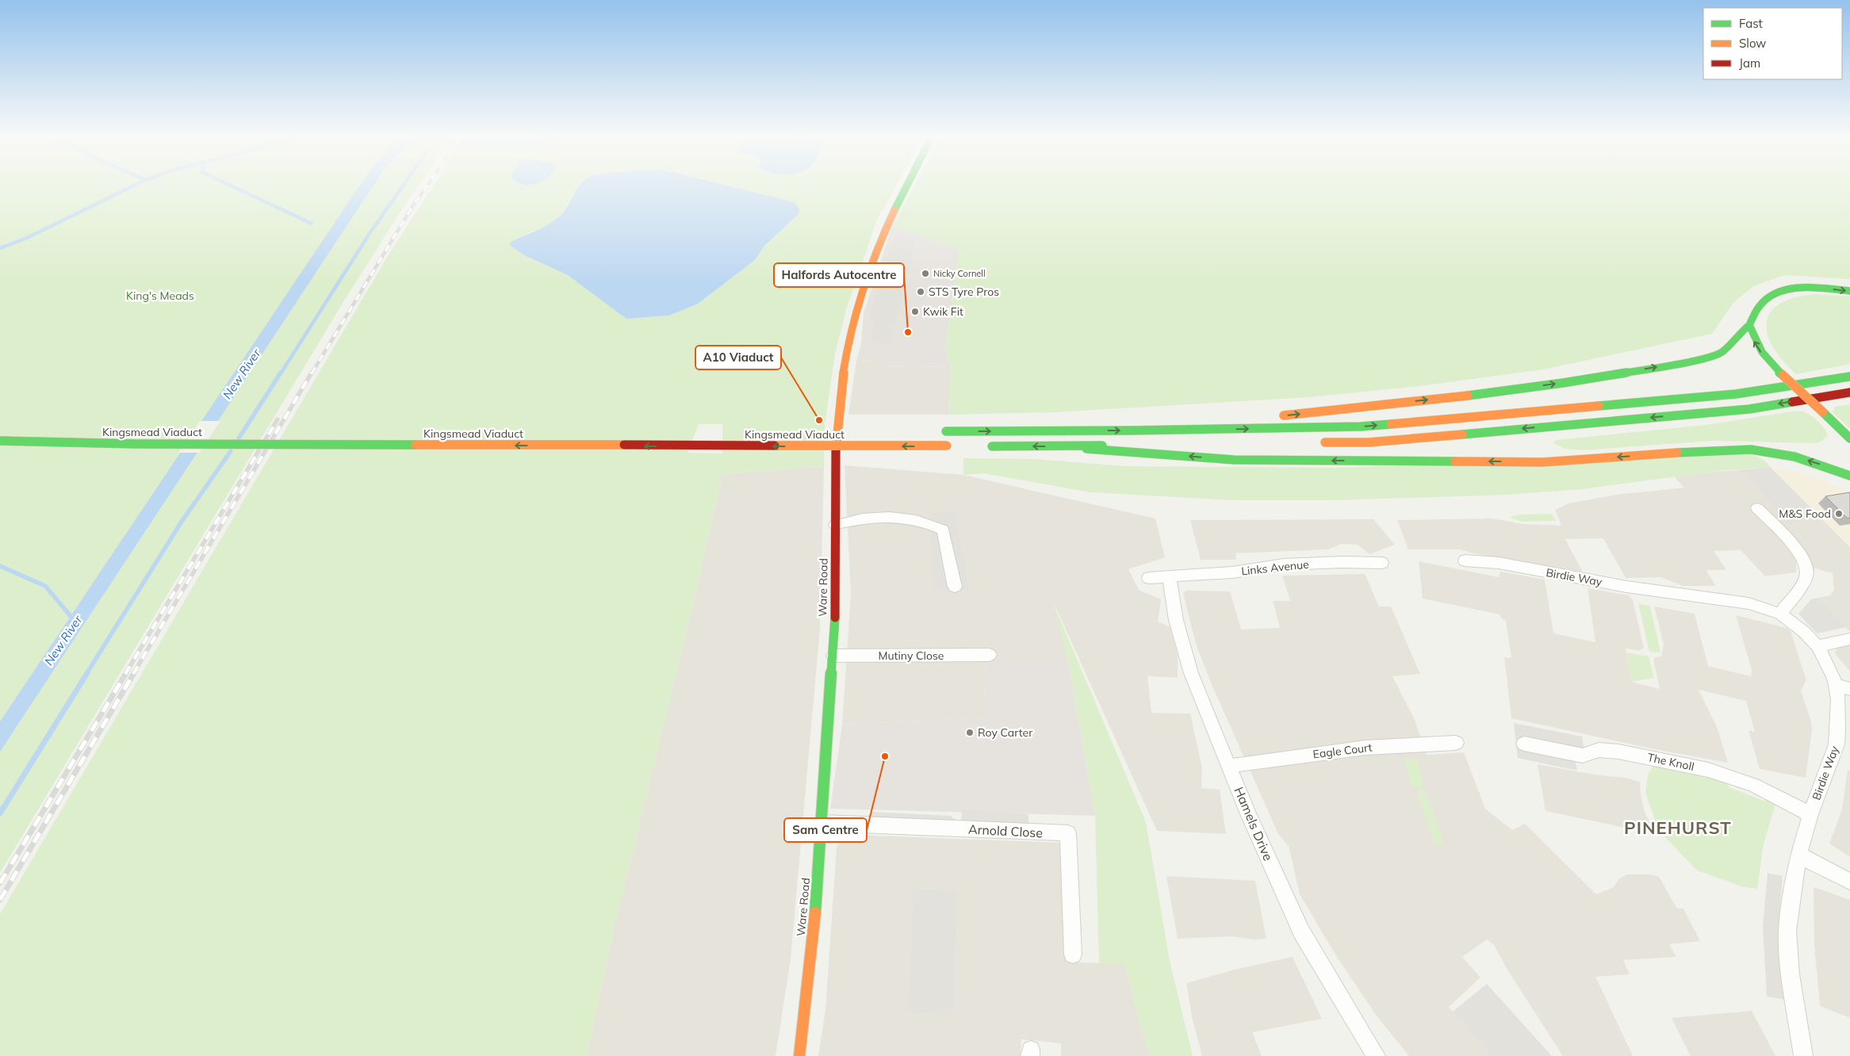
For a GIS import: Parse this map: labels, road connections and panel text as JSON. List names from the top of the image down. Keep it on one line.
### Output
{"streets":{"main road":["Kingsmead Viaduct","Ware Road"],"street":["Links Avenue","Birdie Way","Mutiny Close","Eagle Court","The Knoll","Hamels Drive","Arnold Close"]},"crossings":[["Links Avenue","Hamels Drive"],["Birdie Way","The Knoll"],["Ware Road","Mutiny Close"],["Ware Road","Arnold Close"],["Eagle Court","Hamels Drive"]],"one_way":["Kingsmead Viaduct"],"districts":["PINEHURST"],"water":["New River"],"parks":["King's Meads"],"places":["Nicky Cornell","STS Tyre Pros","Kwik Fit","Halfords Autocentre","A10 Viaduct","M&S Food","Roy Carter","Sam Centre"],"legend":["Fast","Slow","Jam"]}
